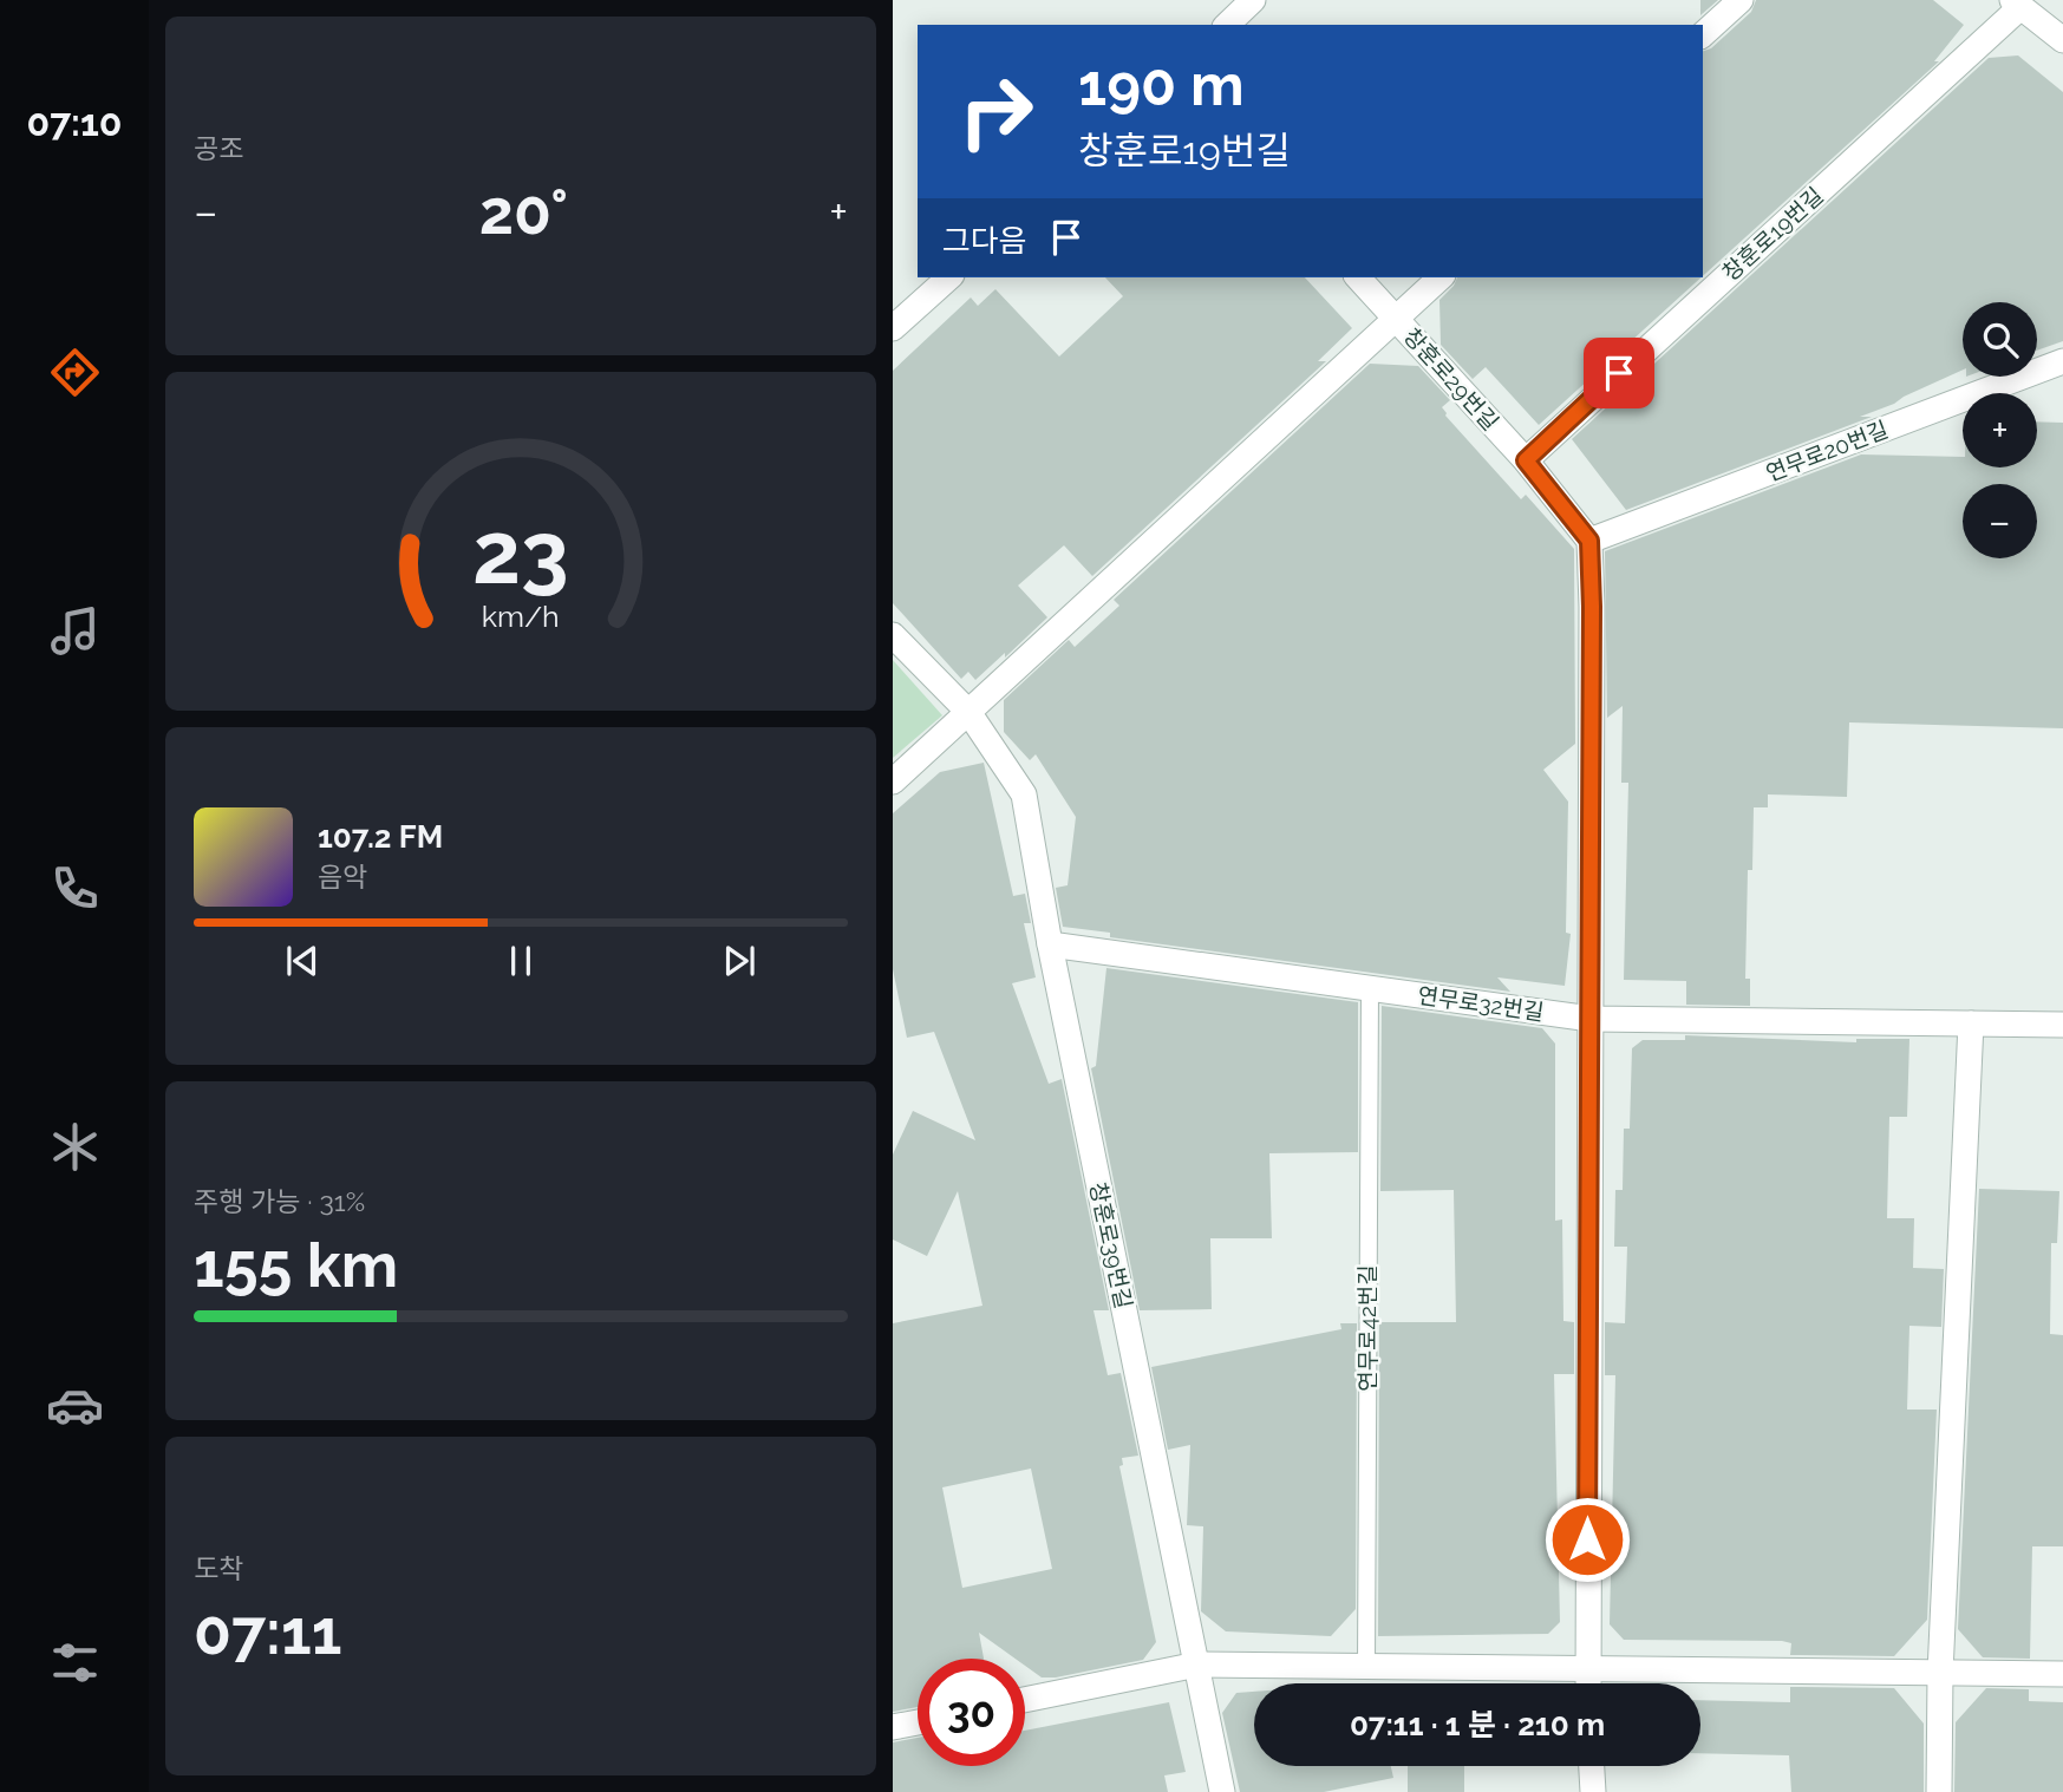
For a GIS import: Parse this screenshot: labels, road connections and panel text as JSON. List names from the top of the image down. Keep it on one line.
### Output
{"streets":{"street":["창훈로19번길","창훈로29번길","연무로20번길","연무로32번길","창훈로39번길"],"lane":["연무로42번길"]},"crossings":[["창훈로19번길","창훈로29번길"],["창훈로29번길","연무로20번길"],["창훈로29번길","창훈로39번길"],["연무로32번길","창훈로39번길"],["연무로32번길","연무로42번길"]],"page":{"tabs":"07:10","tile":["공조",["주행 가능 · 31%","155 km"],["도착","07:11"]],"turn":["190 m","창훈로19번길"],"heat":["−","20°","+"],"then":"그다음","map_buttons":["+","−"],"song":["107.2 FM","음악"],"limit":"30","trip":"07:11 · 1 분 · 210 m","gauge":["23","km/h"]}}
